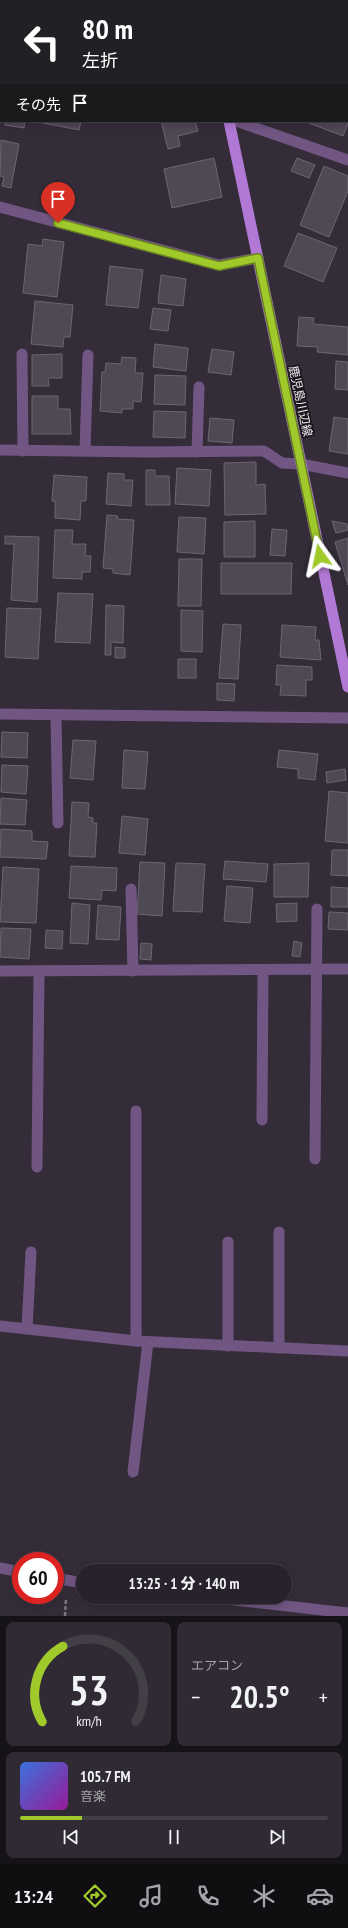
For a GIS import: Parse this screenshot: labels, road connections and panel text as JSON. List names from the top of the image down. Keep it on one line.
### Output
{"streets":{"main road":["鹿児島川辺線"]},"page":{"turn":["80 m","左折"],"then":"その先","limit":"60","trip":"13:25 · 1 分 · 140 m","tile":"エアコン","heat":["−","20.5°","+"],"song":["105.7 FM","音楽"],"tabs":"13:24","gauge":["53","km/h"]}}
